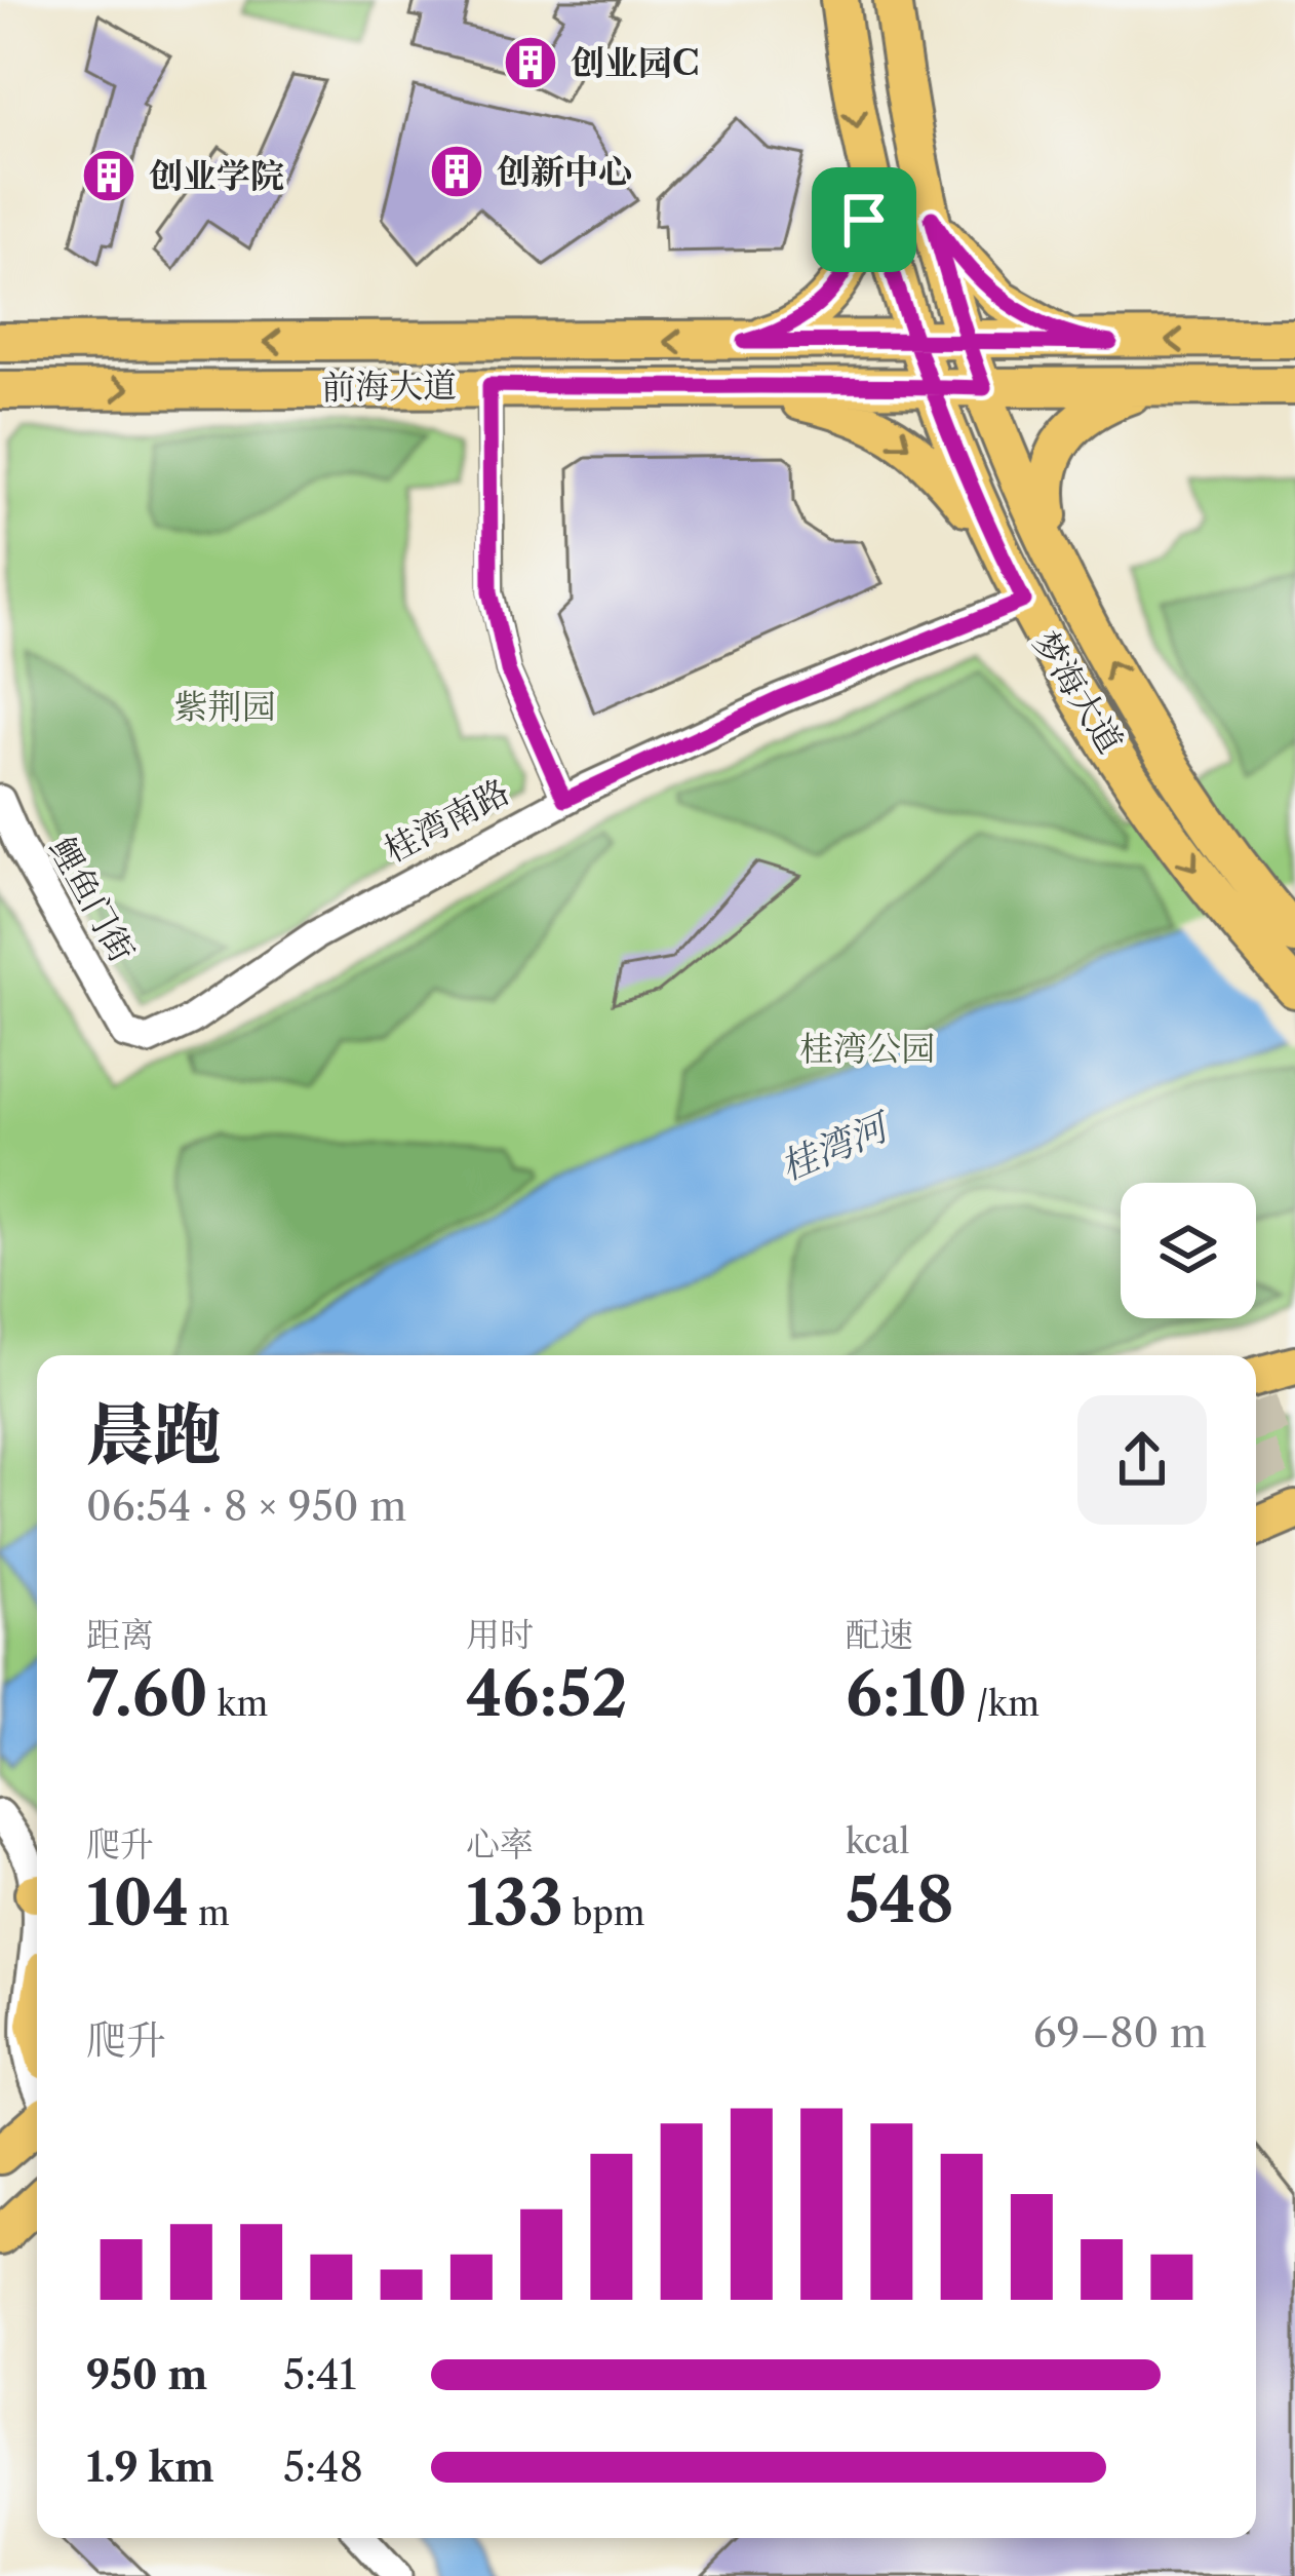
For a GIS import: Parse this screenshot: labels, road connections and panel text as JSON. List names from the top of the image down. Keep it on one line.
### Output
{"streets":{"main road":["前海大道","梦海大道"],"street":["桂湾南路","鲤鱼门街"]},"crossings":[["前海大道","梦海大道"],["梦海大道","桂湾南路"],["桂湾南路","鲤鱼门街"]],"water":["桂湾河"],"parks":["紫荆园","桂湾公园"],"places":{"building":["创业园C","创新中心","创业学院"]},"page":{"heading":["晨跑","06:54 · 8 × 950 m"],"stats":[["距离","7.60 km"],["用时","46:52"],["配速","6:10 /km"],["爬升","104 m"],["心率","133 bpm"],["kcal","548"]],"chart":["爬升","69–80 m"],"list":[{"name":"950 m","note":"5:41"},{"name":"1.9 km","note":"5:48"}]}}
